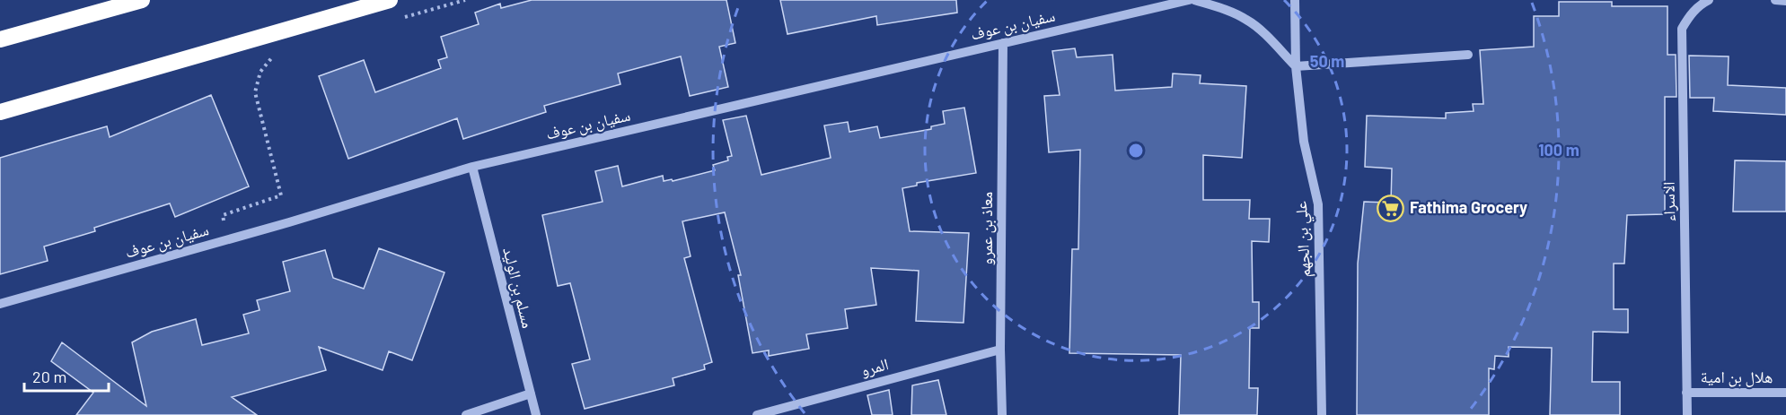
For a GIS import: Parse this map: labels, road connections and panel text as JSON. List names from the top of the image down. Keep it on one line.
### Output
{"streets":{"street":["سفيان بن عوف","الاسراء","معاذ بن عمرو","علي بن الجهم","مسلم بن الوليد","المرو","هلال بن امية"]},"crossings":[["سفيان بن عوف","معاذ بن عمرو"],["سفيان بن عوف","مسلم بن الوليد"],["الاسراء","هلال بن امية"],["معاذ بن عمرو","المرو"]],"places":{"supermarket":["Fathima Grocery"]},"scale_bar":"20 m","rings":["50 m","100 m"]}
